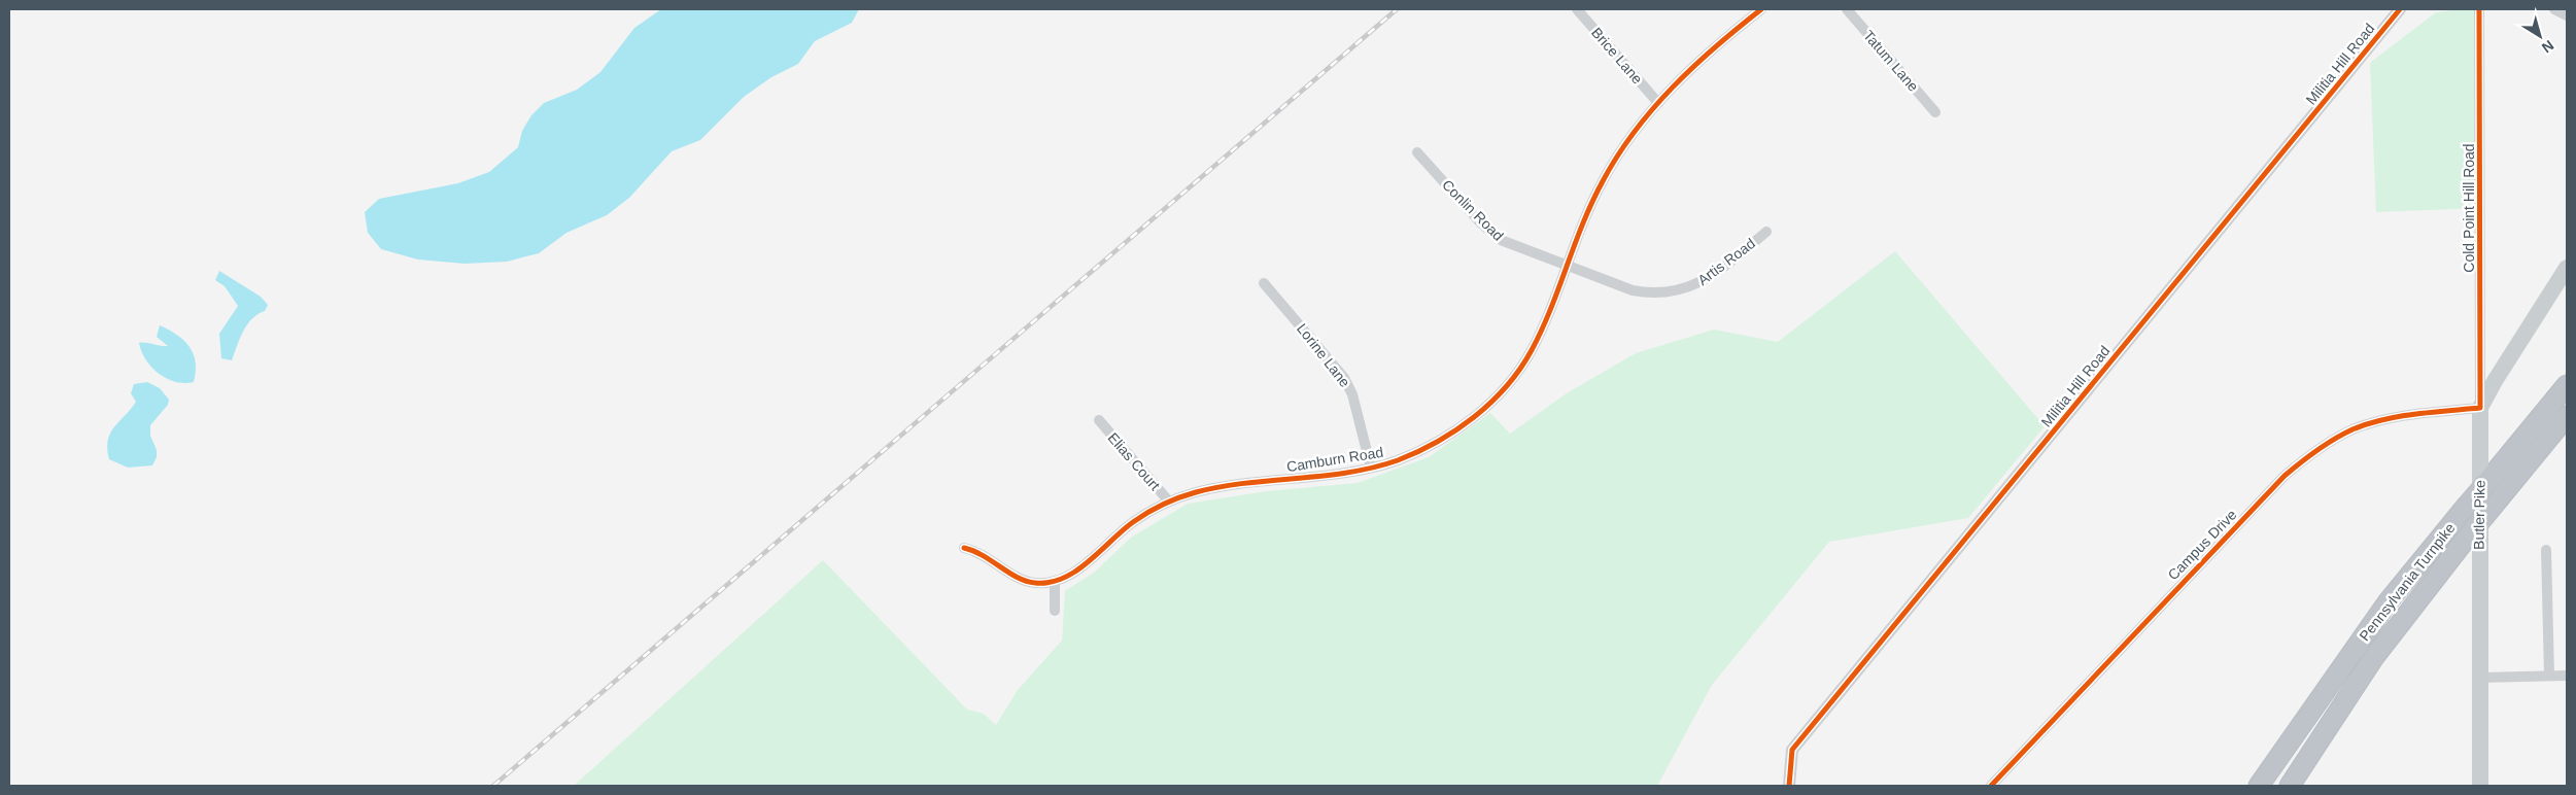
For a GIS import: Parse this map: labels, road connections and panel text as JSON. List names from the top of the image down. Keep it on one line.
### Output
{"streets":{"highway":["Pennsylvania Turnpike"],"main road":["Butler Pike"],"street":["Brice Lane","Tatum Lane","Militia Hill Road","Cold Point Hill Road","Conlin Road","Artis Road","Lorine Lane","Camburn Road","Elias Court","Campus Drive"]},"crossings":[["Brice Lane","Camburn Road"],["Cold Point Hill Road","Butler Pike"],["Cold Point Hill Road","Campus Drive"],["Conlin Road","Artis Road"],["Conlin Road","Camburn Road"],["Artis Road","Camburn Road"],["Lorine Lane","Camburn Road"],["Camburn Road","Elias Court"],["Butler Pike","Campus Drive"]],"north":"bottom right"}
